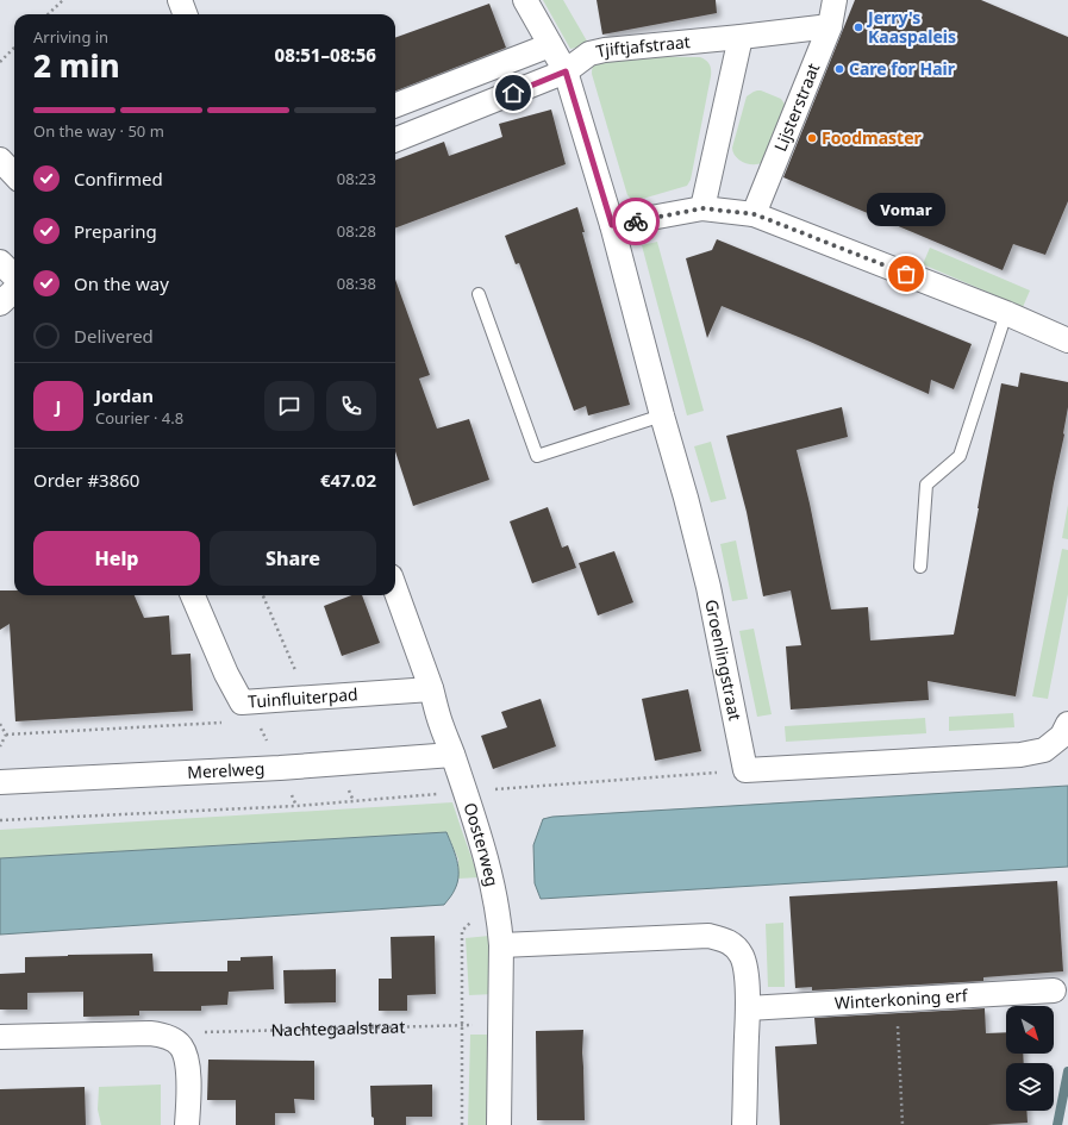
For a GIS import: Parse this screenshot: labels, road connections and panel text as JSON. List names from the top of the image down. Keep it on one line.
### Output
{"streets":{"street":["Tjiftjafstraat","Lijsterstraat","Groenlingstraat","Tuinfluiterpad","Merelweg","Oosterweg","Winterkoning erf"],"path":["Nachtegaalstraat"]},"crossings":[["Tjiftjafstraat","Lijsterstraat"],["Tjiftjafstraat","Groenlingstraat"],["Tuinfluiterpad","Oosterweg"],["Merelweg","Oosterweg"],["Oosterweg","Nachtegaalstraat"]],"places":["Jerry's Kaaspaleis","Care for Hair","Foodmaster","Vomar"],"north":"bottom right","page":{"heading":["2 min","Arriving in","08:51–08:56"],"panel":["Jordan","Courier · 4.8","Order #3860","€47.02"],"bar":"On the way · 50 m","list":[["Confirmed","08:23"],["Preparing","08:28"],["On the way","08:38"],"Delivered"],"bubble":"Vomar","round":"J","buttons":["Help","Share"]}}
